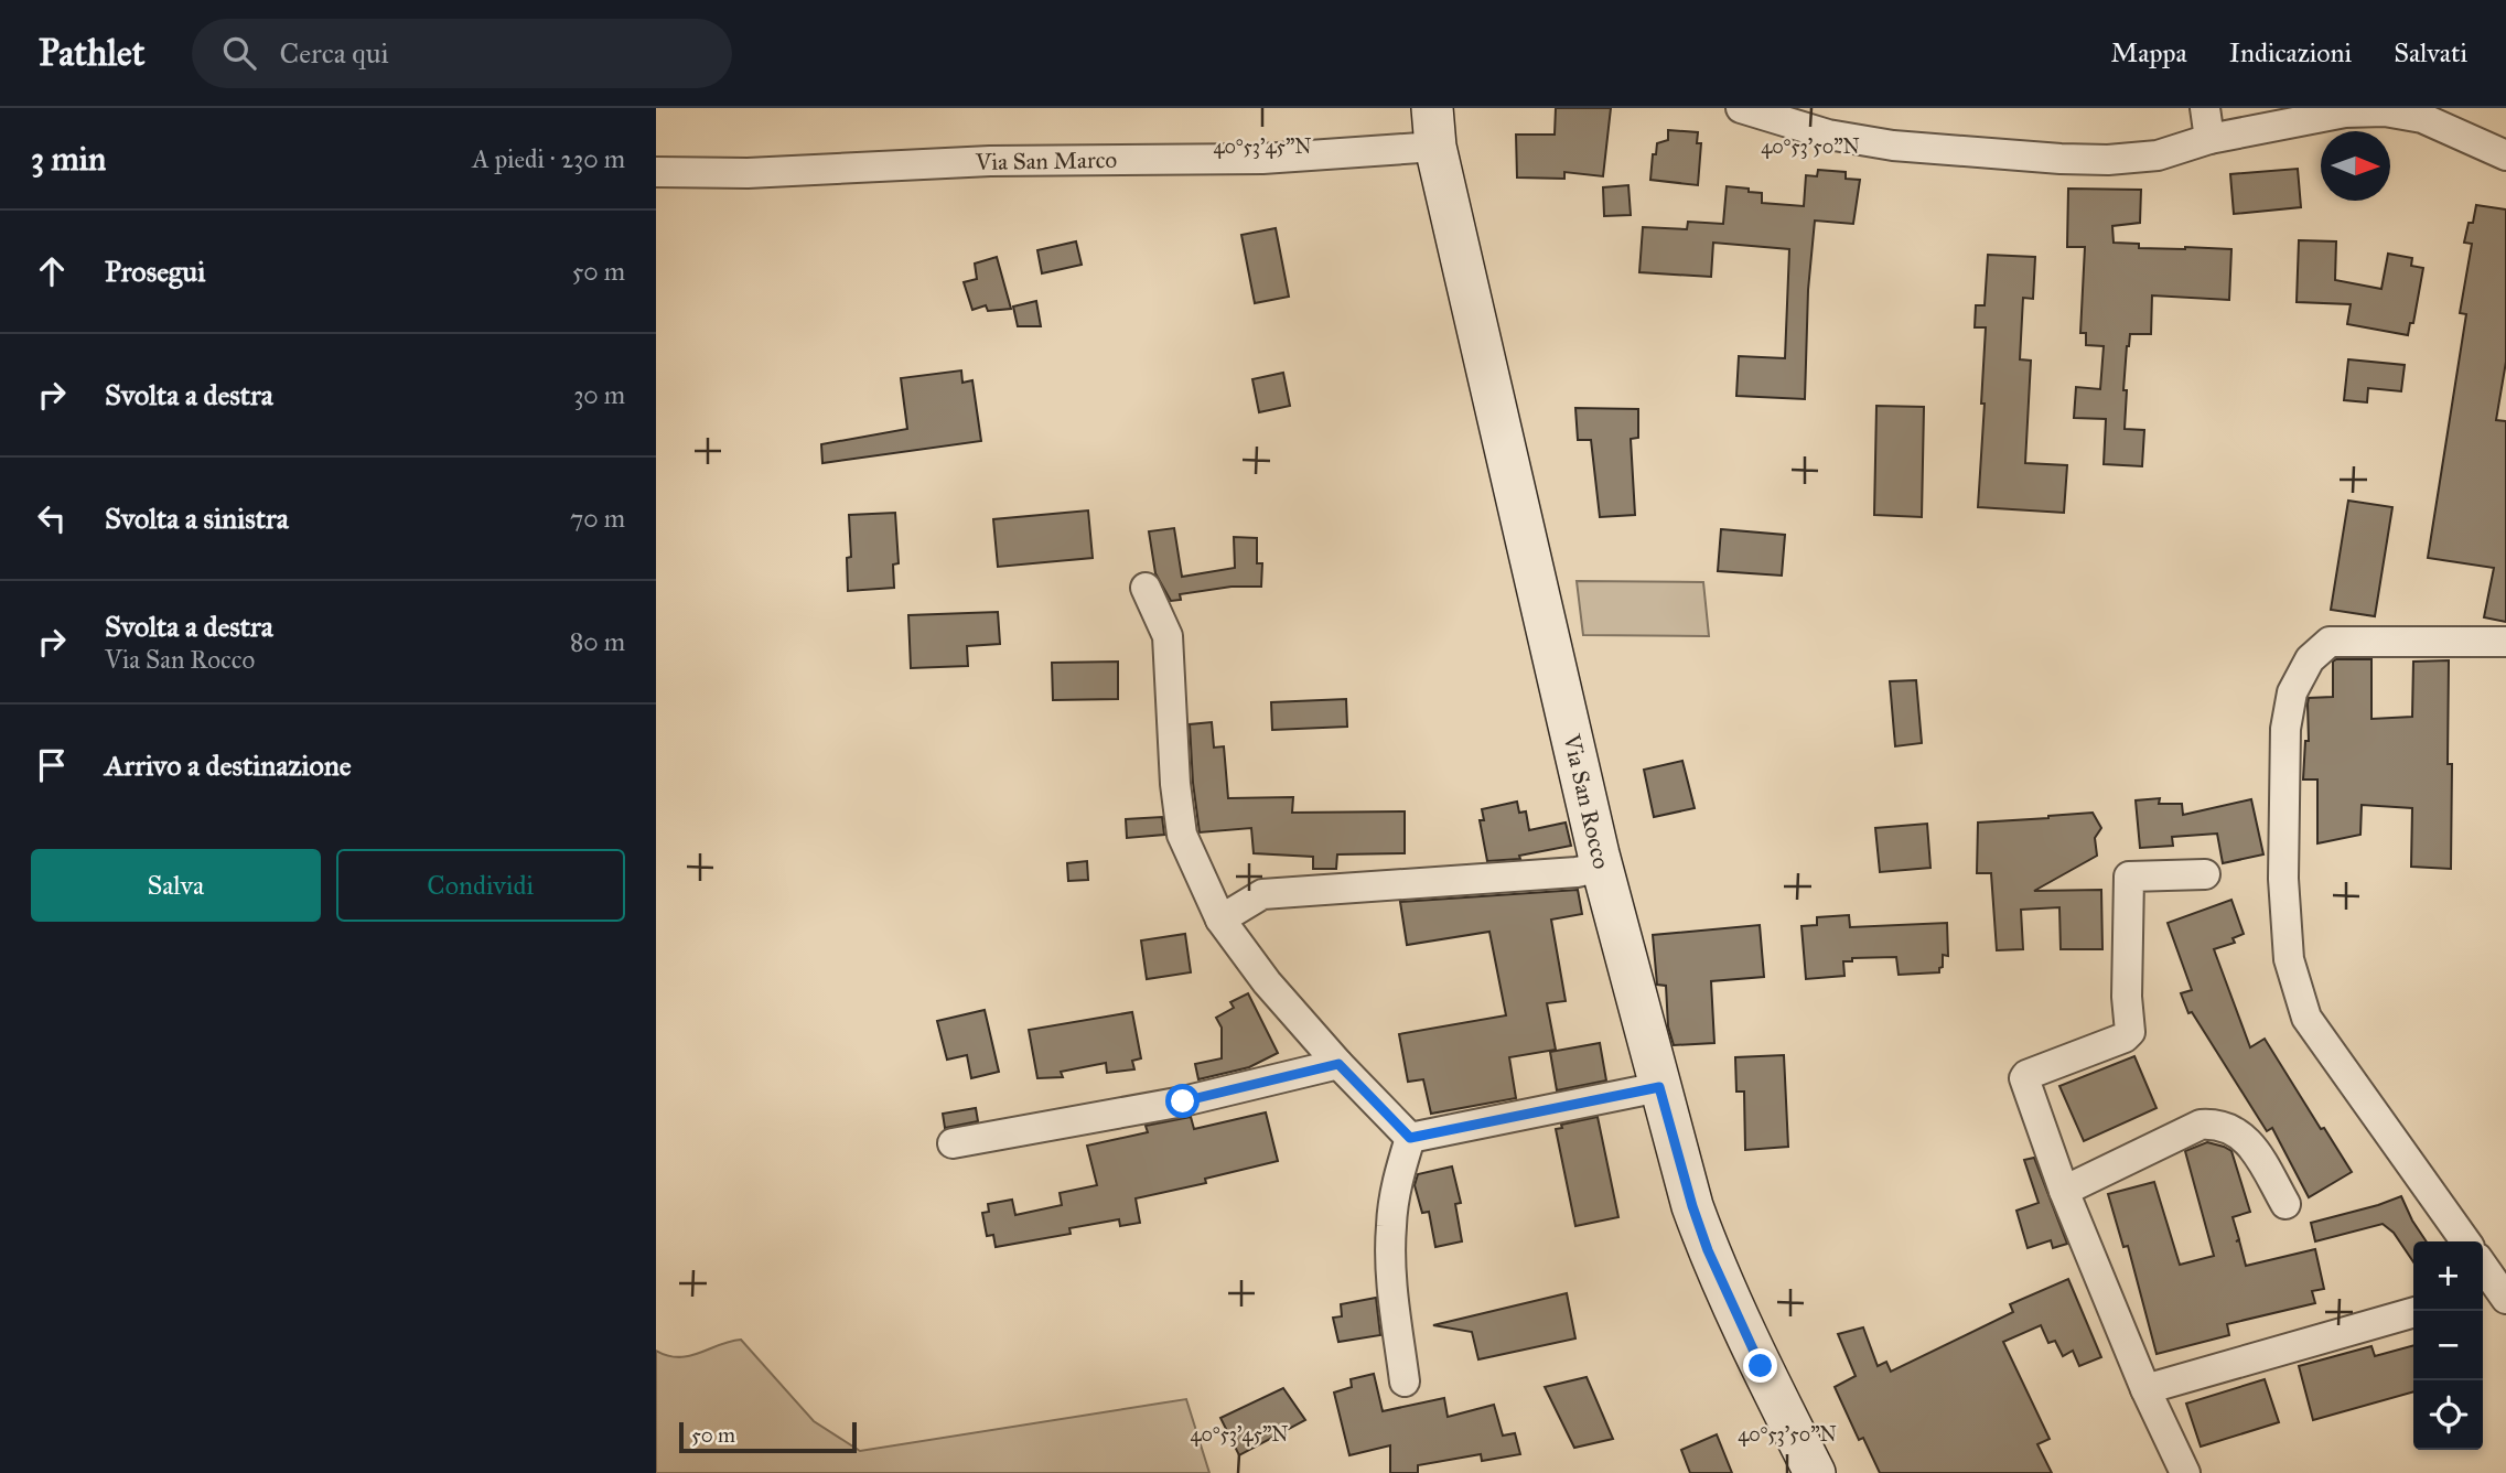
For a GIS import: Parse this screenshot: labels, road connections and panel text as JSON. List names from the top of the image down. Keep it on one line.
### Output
{"streets":{"street":["Via San Marco","Via San Rocco"]},"crossings":[["Via San Marco","Via San Rocco"]],"scale_bar":"50 m","north":"right","page":{"header":"Pathlet","search":"Cerca qui","nav":["Mappa","Indicazioni","Salvati"],"heading":["3 min","A piedi · 230 m"],"list":[["Prosegui","50 m"],["Svolta a destra","30 m"],["Svolta a sinistra","70 m"],["Svolta a destra","Via San Rocco","80 m"],"Arrivo a destinazione"],"buttons":["Salva","Condividi"],"map_buttons":["+","−"],"scale":"50 m"},"coordinates":["40°53'45\"N","40°53'50\"N"]}
